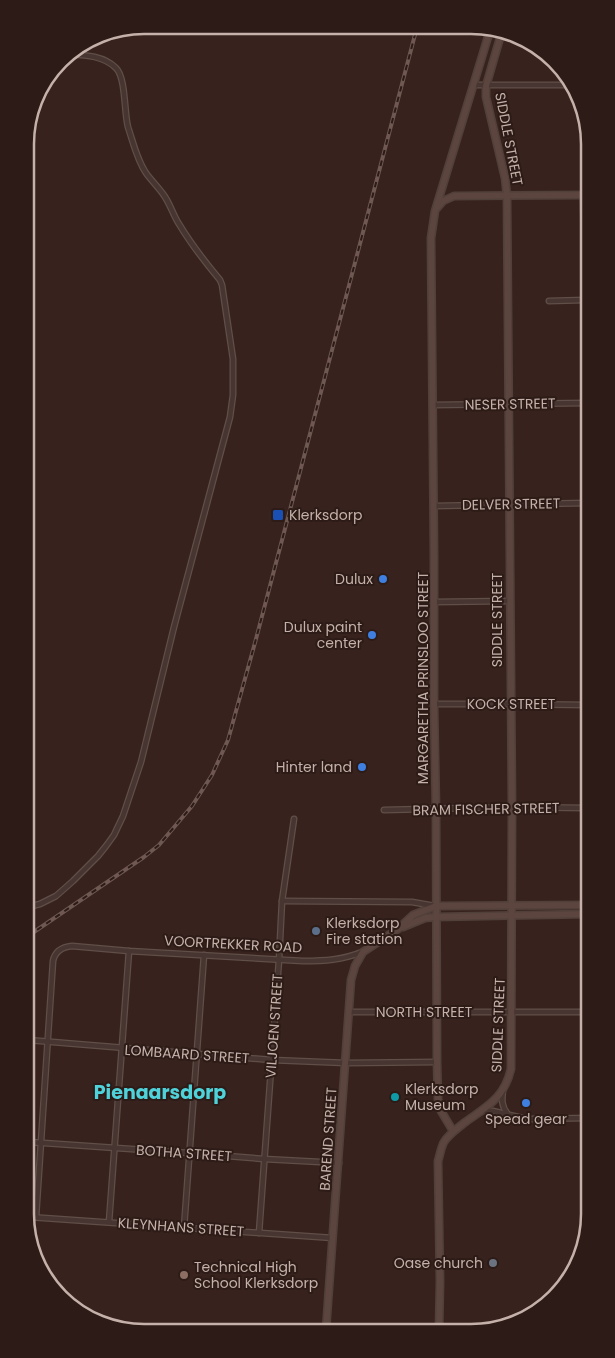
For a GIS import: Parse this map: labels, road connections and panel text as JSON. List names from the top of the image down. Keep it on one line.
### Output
{"streets":{"street":["SIDDLE STREET","NESER STREET","DELVER STREET","MARGARETHA PRINSLOO STREET","KOCK STREET","BRAM FISCHER STREET","VOORTREKKER ROAD","NORTH STREET","VILJOEN STREET","LOMBAARD STREET","BAREND STREET","BOTHA STREET","KLEYNHANS STREET"]},"crossings":[["SIDDLE STREET","NESER STREET"],["SIDDLE STREET","DELVER STREET"],["SIDDLE STREET","MARGARETHA PRINSLOO STREET"],["SIDDLE STREET","KOCK STREET"],["SIDDLE STREET","BRAM FISCHER STREET"],["SIDDLE STREET","VOORTREKKER ROAD"],["SIDDLE STREET","NORTH STREET"],["NESER STREET","MARGARETHA PRINSLOO STREET"],["DELVER STREET","MARGARETHA PRINSLOO STREET"],["MARGARETHA PRINSLOO STREET","KOCK STREET"],["MARGARETHA PRINSLOO STREET","BRAM FISCHER STREET"],["MARGARETHA PRINSLOO STREET","VOORTREKKER ROAD"],["MARGARETHA PRINSLOO STREET","NORTH STREET"],["MARGARETHA PRINSLOO STREET","LOMBAARD STREET"],["VOORTREKKER ROAD","VILJOEN STREET"],["VOORTREKKER ROAD","LOMBAARD STREET"],["VOORTREKKER ROAD","BAREND STREET"],["NORTH STREET","BAREND STREET"],["VILJOEN STREET","LOMBAARD STREET"],["VILJOEN STREET","BOTHA STREET"],["VILJOEN STREET","KLEYNHANS STREET"],["LOMBAARD STREET","BAREND STREET"],["BAREND STREET","BOTHA STREET"],["BAREND STREET","KLEYNHANS STREET"]],"districts":["Pienaarsdorp"],"places":{"transit":["Klerksdorp"],"other":["Dulux","Dulux paint center","Hinter land","Klerksdorp Fire station","Klerksdorp Museum","Spead gear","Oase church","Technical High School Klerksdorp"]}}
